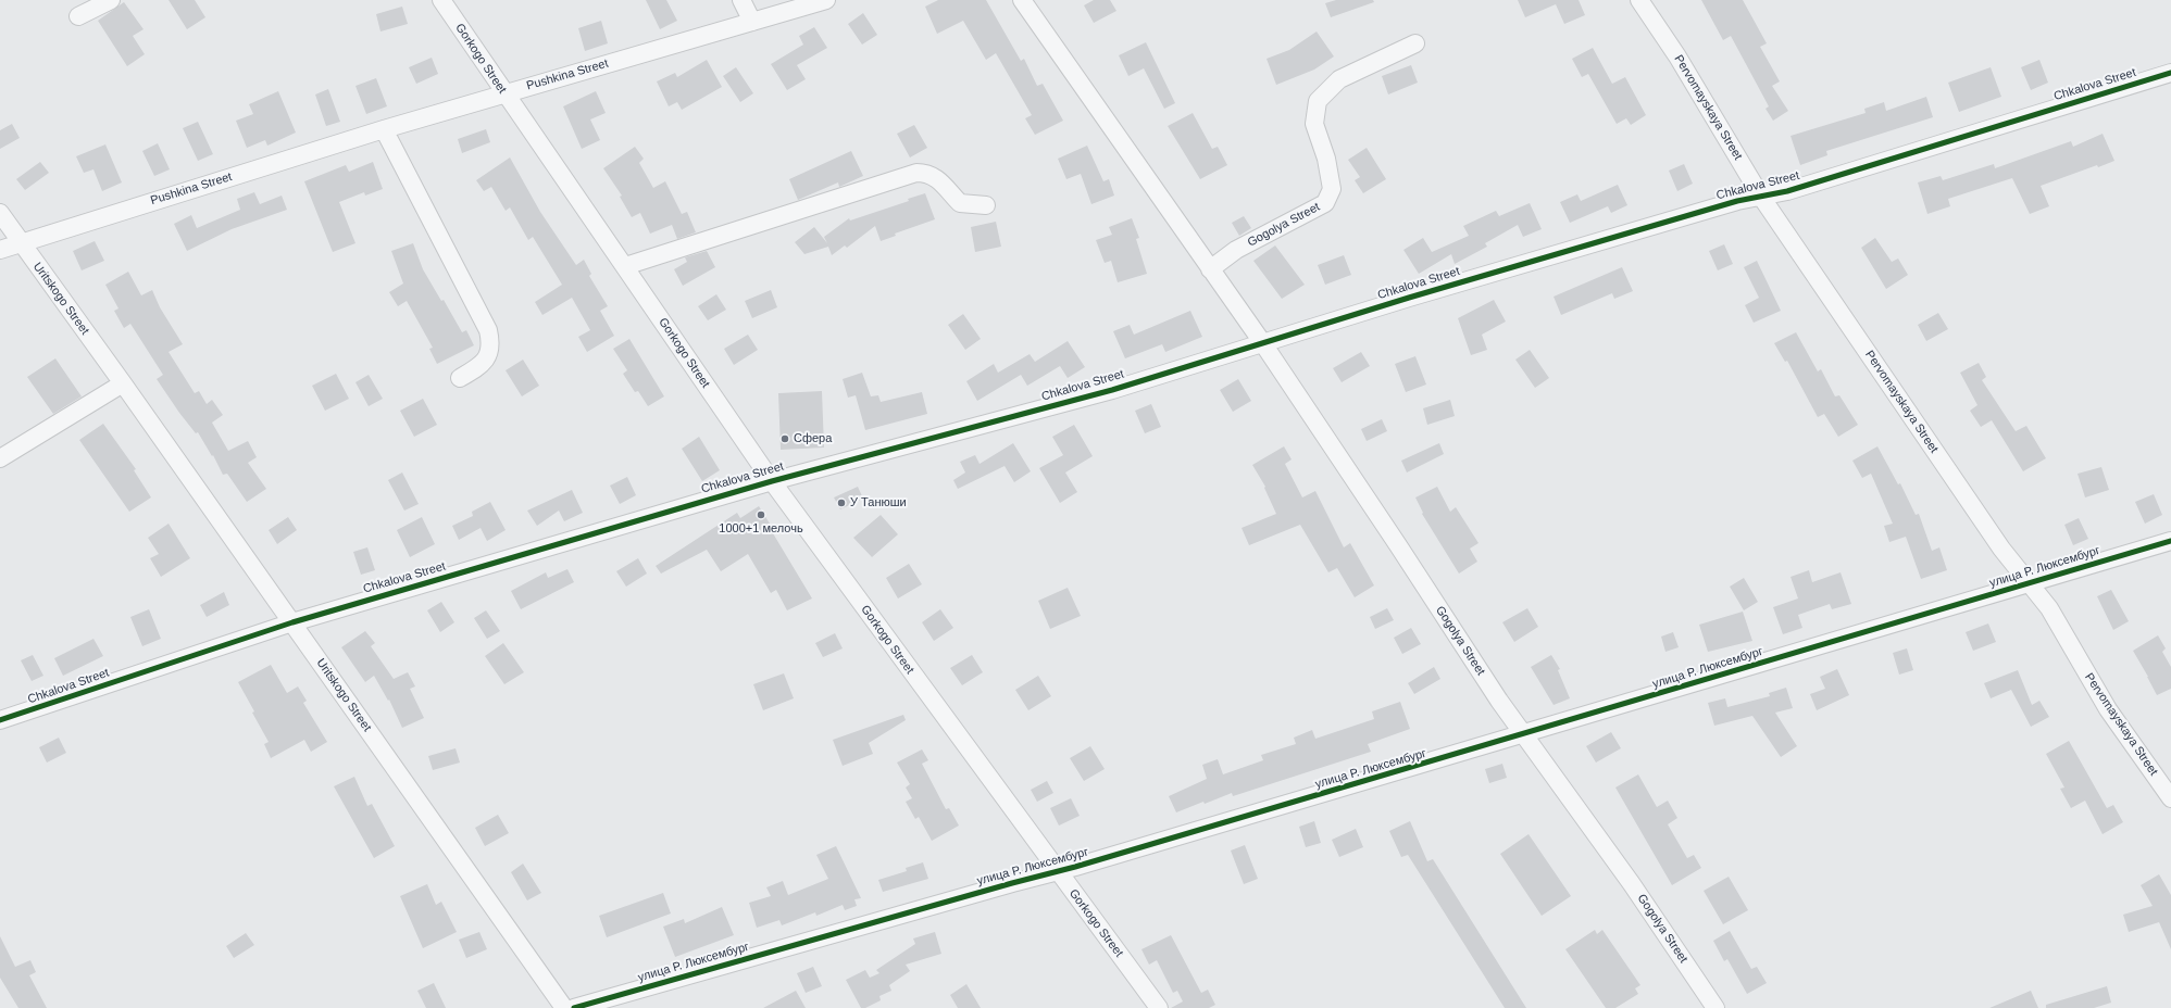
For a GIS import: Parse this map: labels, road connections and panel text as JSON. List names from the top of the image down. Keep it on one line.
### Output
{"streets":{"street":["Gorkogo Street","Pushkina Street","Chkalova Street","Pervomayskaya Street","Gogolya Street","Uritskogo Street","улица Р. Люксембург"]},"crossings":[["Gorkogo Street","Pushkina Street"],["Gorkogo Street","Chkalova Street"],["Gorkogo Street","улица Р. Люксембург"],["Pushkina Street","Uritskogo Street"],["Chkalova Street","Pervomayskaya Street"],["Chkalova Street","Gogolya Street"],["Chkalova Street","Uritskogo Street"],["Pervomayskaya Street","улица Р. Люксембург"],["Gogolya Street","улица Р. Люксембург"]],"places":["Сфера","У Танюши","1000+1 мелочь"]}
